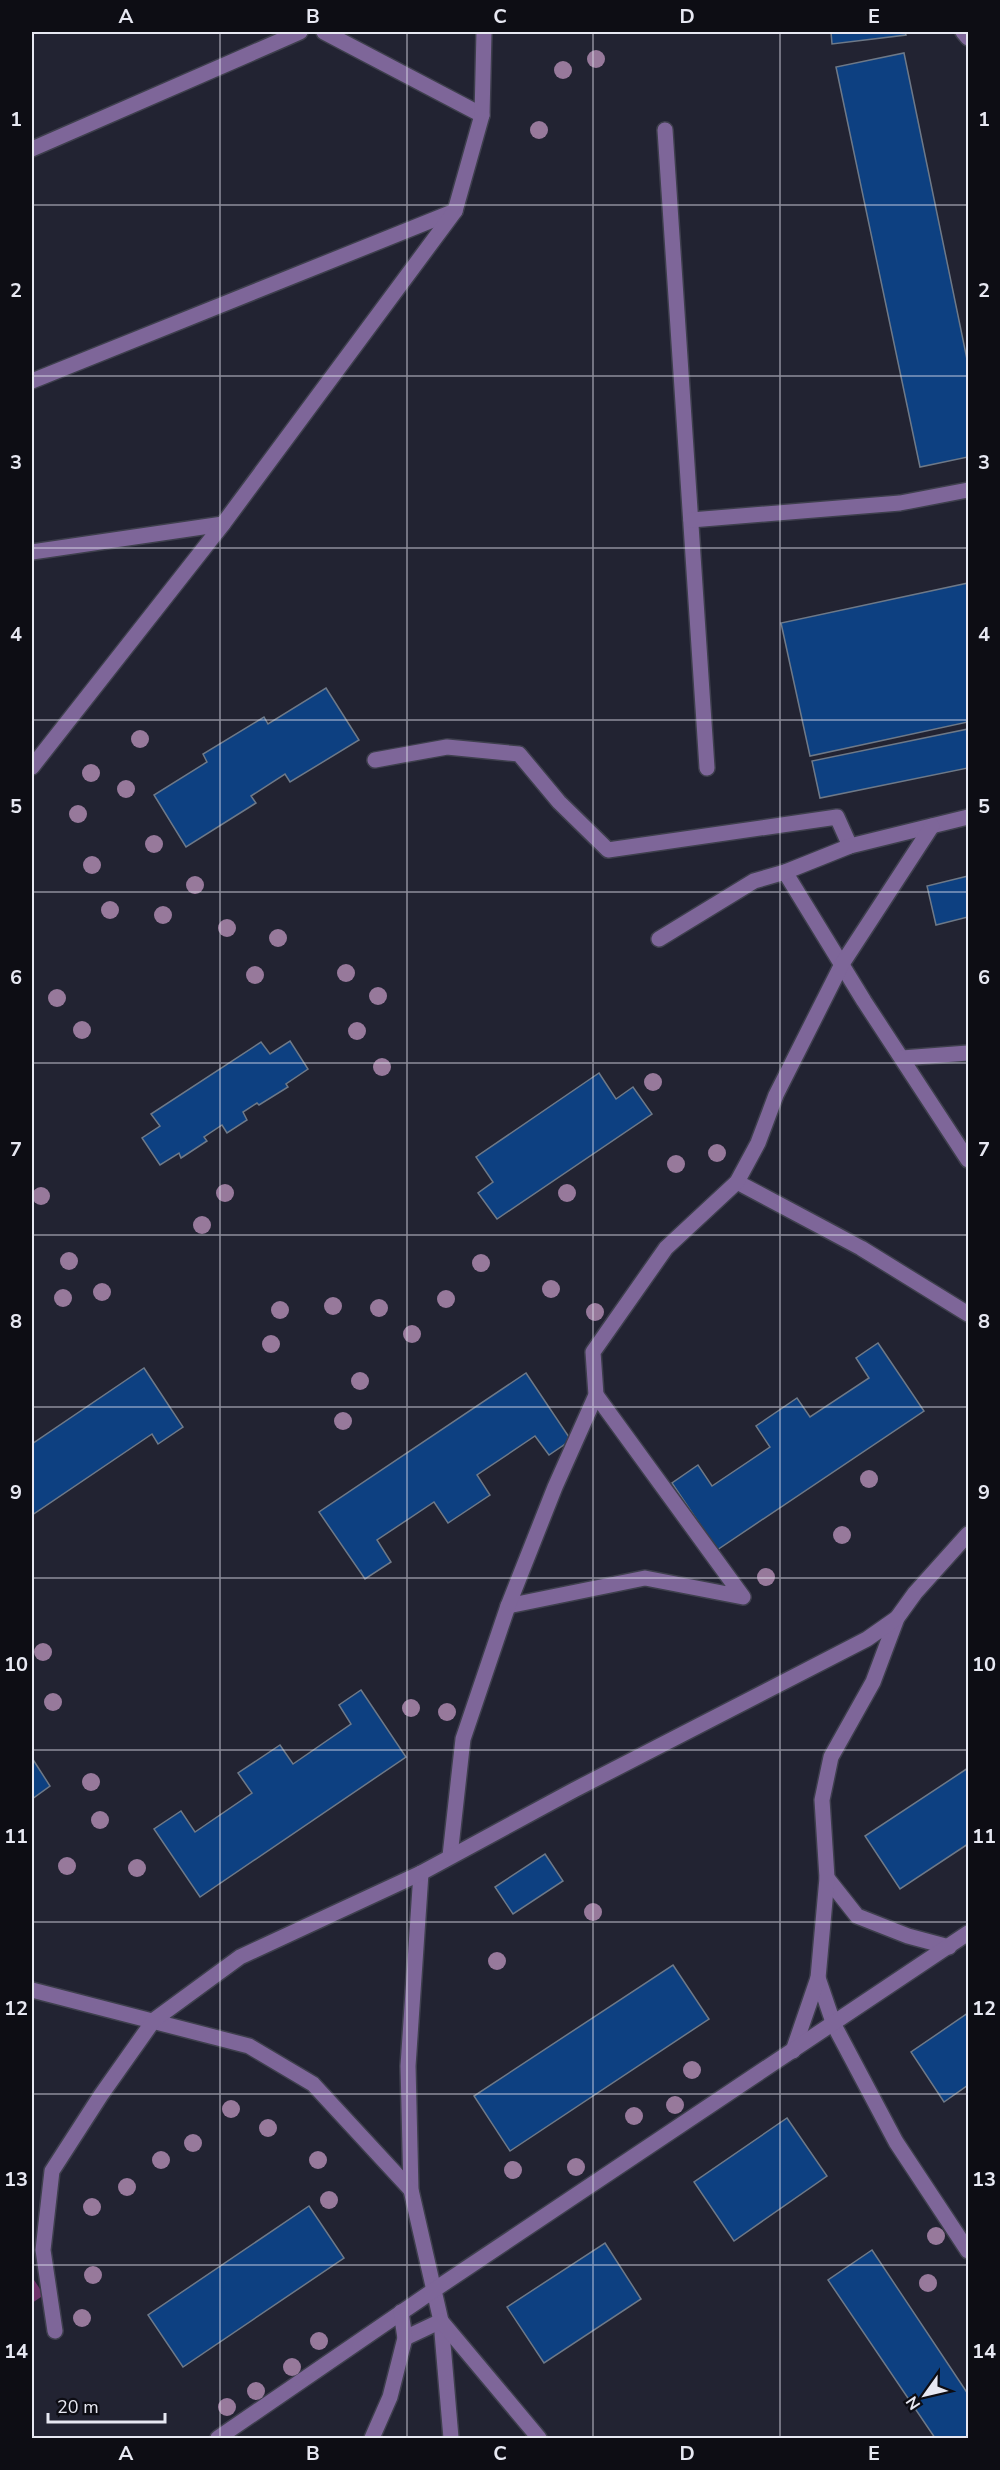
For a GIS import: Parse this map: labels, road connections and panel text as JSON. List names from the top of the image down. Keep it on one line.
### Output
{"scale_bar":"20 m","north":"bottom left","grid":{"columns":["A","B","C","D","E"],"rows":["1","2","3","4","5","6","7","8","9","10","11","12","13","14"]}}
